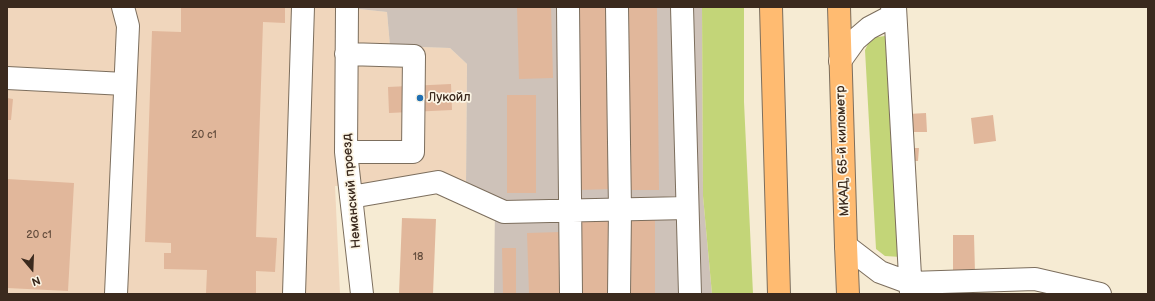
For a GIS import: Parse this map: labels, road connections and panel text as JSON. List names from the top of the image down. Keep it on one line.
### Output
{"streets":{"highway":["МКАД, 65-й километр"],"lane":["Неманский проезд"]},"places":["Лукойл"],"house_numbers":["20 с1","20 с1","18"],"north":"bottom"}
